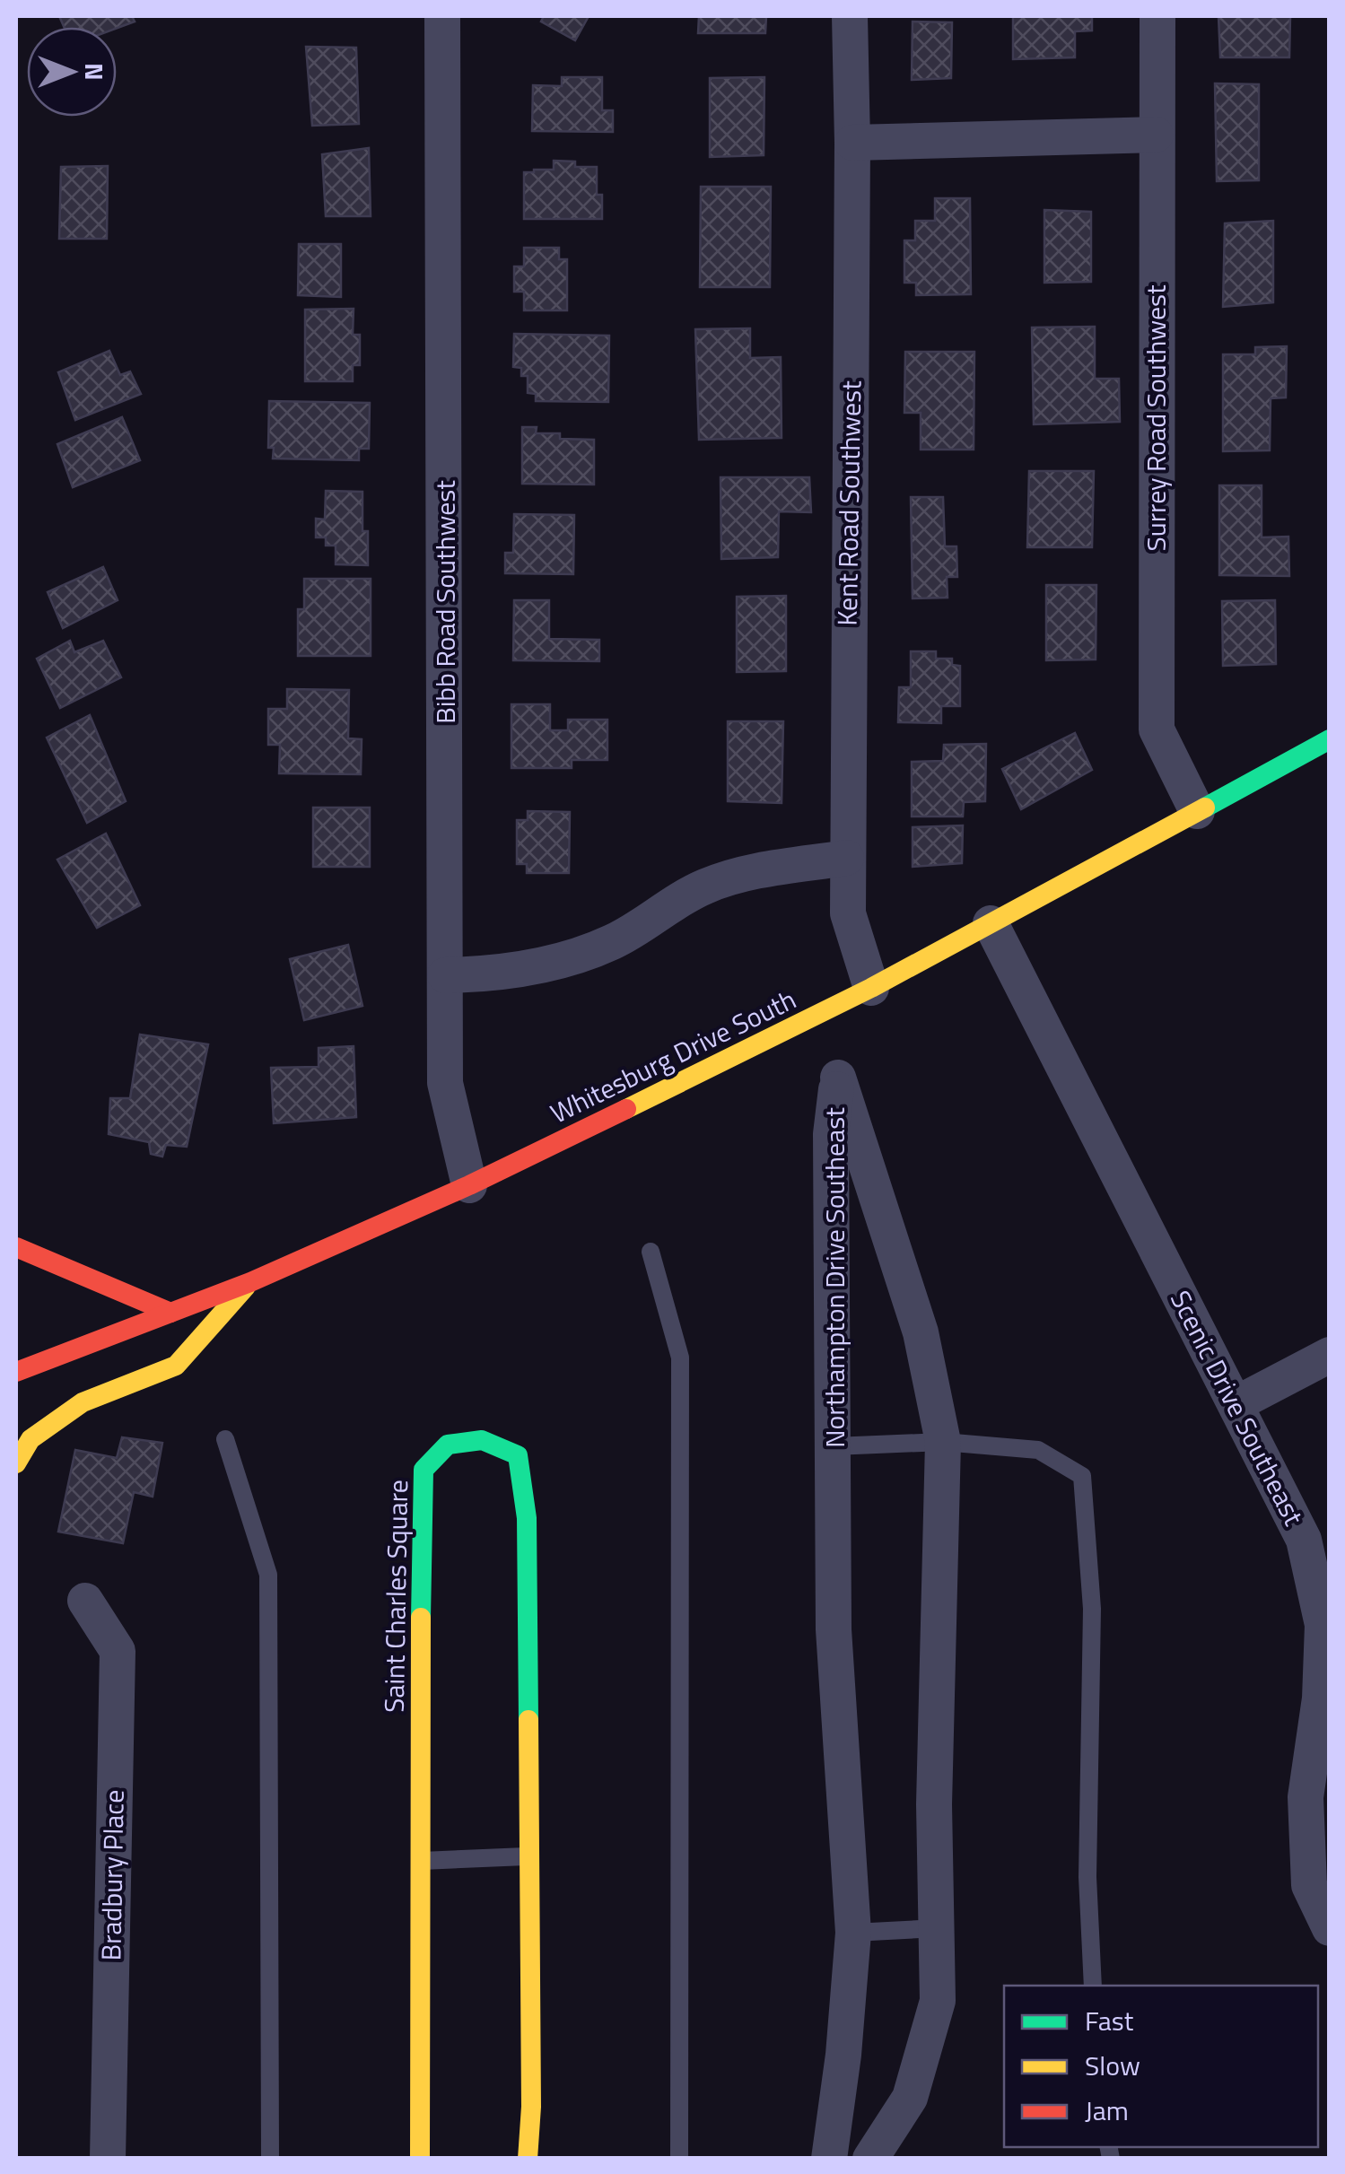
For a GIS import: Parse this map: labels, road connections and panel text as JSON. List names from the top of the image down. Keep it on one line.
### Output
{"streets":{"main road":["Whitesburg Drive South","Saint Charles Square"],"street":["Surrey Road Southwest","Kent Road Southwest","Bibb Road Southwest","Northampton Drive Southeast","Scenic Drive Southeast","Bradbury Place"]},"crossings":[["Surrey Road Southwest","Whitesburg Drive South"],["Kent Road Southwest","Whitesburg Drive South"],["Bibb Road Southwest","Whitesburg Drive South"],["Whitesburg Drive South","Scenic Drive Southeast"]],"legend":["Fast","Slow","Jam"],"north":"right"}
